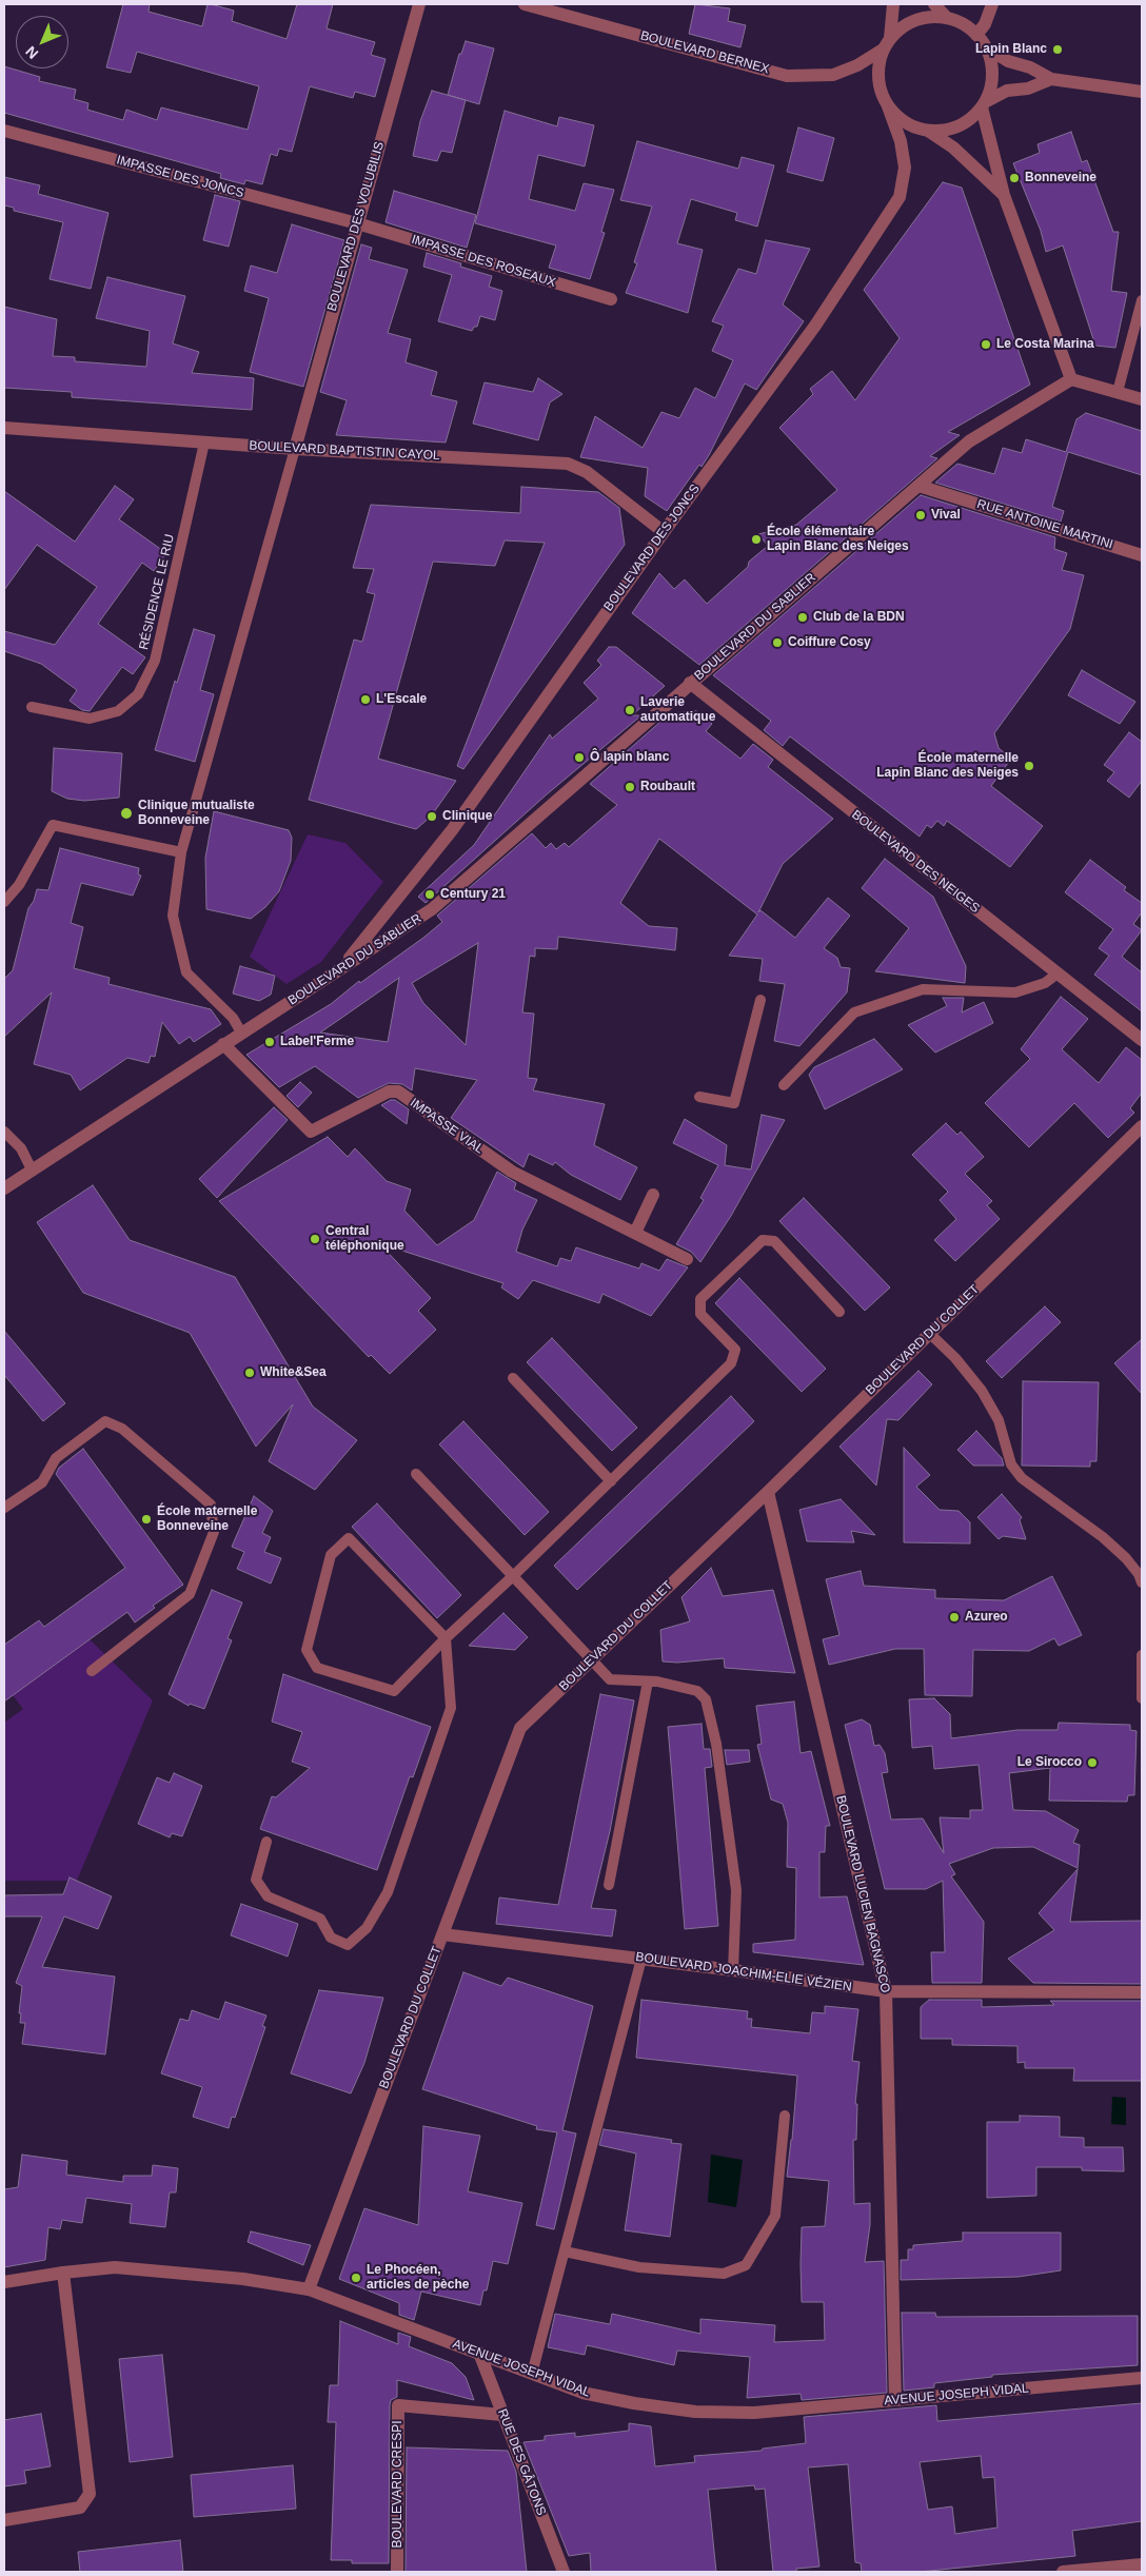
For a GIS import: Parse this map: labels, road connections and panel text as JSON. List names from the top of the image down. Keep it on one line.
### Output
{"streets":{"street":["BOULEVARD BERNEX","IMPASSE DES JONCS","BOULEVARD DES VOLUBILIS","IMPASSE DES ROSEAUX","BOULEVARD BAPTISTIN CAYOL","RUE ANTOINE MARTINI","BOULEVARD DES JONCS","BOULEVARD DU SABLIER","BOULEVARD DES NEIGES","IMPASSE VIAL","BOULEVARD DU COLLET","BOULEVARD LUCIEN BAGNASCO","BOULEVARD JOACHIM-ELIE VÉZIEN","AVENUE JOSEPH VIDAL","RUE DES GÂTONS","BOULEVARD CRESPI"],"lane":["RÉSIDENCE LE RIU"]},"crossings":[["BOULEVARD BERNEX","BOULEVARD DES JONCS"],["IMPASSE DES JONCS","BOULEVARD DES VOLUBILIS"],["IMPASSE DES JONCS","IMPASSE DES ROSEAUX"],["BOULEVARD DES VOLUBILIS","IMPASSE DES ROSEAUX"],["BOULEVARD DES VOLUBILIS","BOULEVARD BAPTISTIN CAYOL"],["BOULEVARD BAPTISTIN CAYOL","BOULEVARD DES JONCS"],["BOULEVARD BAPTISTIN CAYOL","RÉSIDENCE LE RIU"],["RUE ANTOINE MARTINI","BOULEVARD DU SABLIER"],["BOULEVARD DES JONCS","BOULEVARD DU SABLIER"],["BOULEVARD DU SABLIER","BOULEVARD DES NEIGES"],["BOULEVARD DU SABLIER","IMPASSE VIAL"],["BOULEVARD DU COLLET","BOULEVARD LUCIEN BAGNASCO"],["BOULEVARD DU COLLET","BOULEVARD JOACHIM-ELIE VÉZIEN"],["BOULEVARD DU COLLET","AVENUE JOSEPH VIDAL"],["BOULEVARD LUCIEN BAGNASCO","BOULEVARD JOACHIM-ELIE VÉZIEN"],["BOULEVARD LUCIEN BAGNASCO","AVENUE JOSEPH VIDAL"],["AVENUE JOSEPH VIDAL","RUE DES GÂTONS"],["RUE DES GÂTONS","BOULEVARD CRESPI"]],"places":["Lapin Blanc","Bonneveine","Le Costa Marina","Vival","École élémentaire Lapin Blanc des Neiges","Club de la BDN","Coiffure Cosy","L'Escale","Laverie automatique","Ô lapin blanc","École maternelle Lapin Blanc des Neiges","Roubault","Clinique mutualiste Bonneveine","Clinique","Century 21","Label'Ferme","Central téléphonique","White&Sea","École maternelle Bonneveine","Azureo","Le Sirocco","Le Phocéen, articles de pèche"],"north":"bottom left"}
